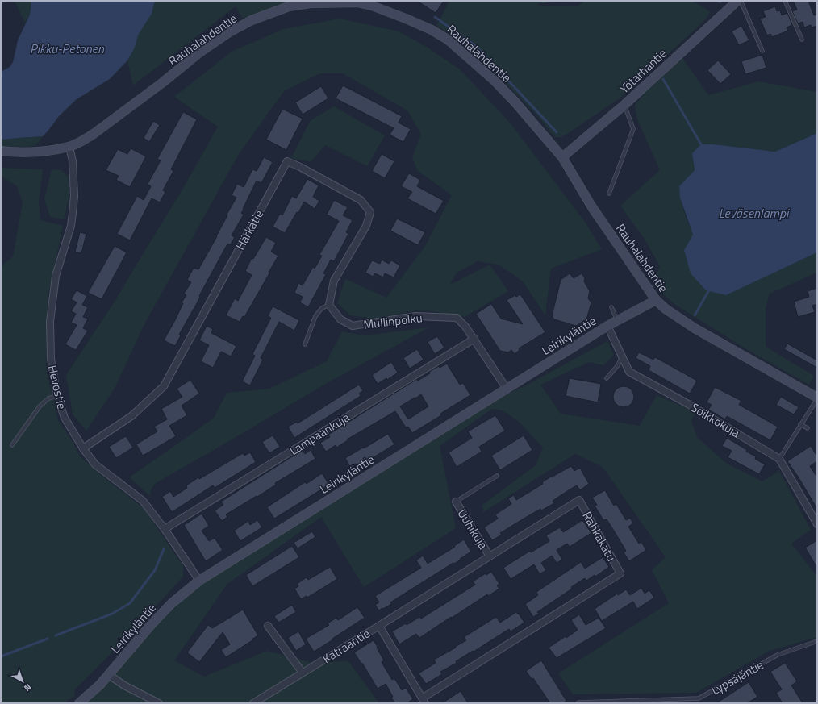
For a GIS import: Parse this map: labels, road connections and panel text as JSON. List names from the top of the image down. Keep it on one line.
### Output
{"streets":{"main road":["Rauhalahdentie","Yötarhantie","Leirikyläntie"],"street":["Härkätie","Mullinpolku","Hevostie","Soikkokuja","Lampaankuja","Uuhikuja","Rahkakatu","Katraantie"],"lane":["Lypsäjäntie"]},"crossings":[["Rauhalahdentie","Yötarhantie"],["Rauhalahdentie","Leirikyläntie"],["Rauhalahdentie","Hevostie"],["Härkätie","Mullinpolku"],["Härkätie","Hevostie"],["Mullinpolku","Leirikyläntie"],["Mullinpolku","Lampaankuja"],["Leirikyläntie","Hevostie"],["Leirikyläntie","Soikkokuja"],["Hevostie","Lampaankuja"],["Uuhikuja","Rahkakatu"],["Rahkakatu","Katraantie"]],"water":["Pikku-Petonen","Leväsenlampi"],"north":"bottom right"}
